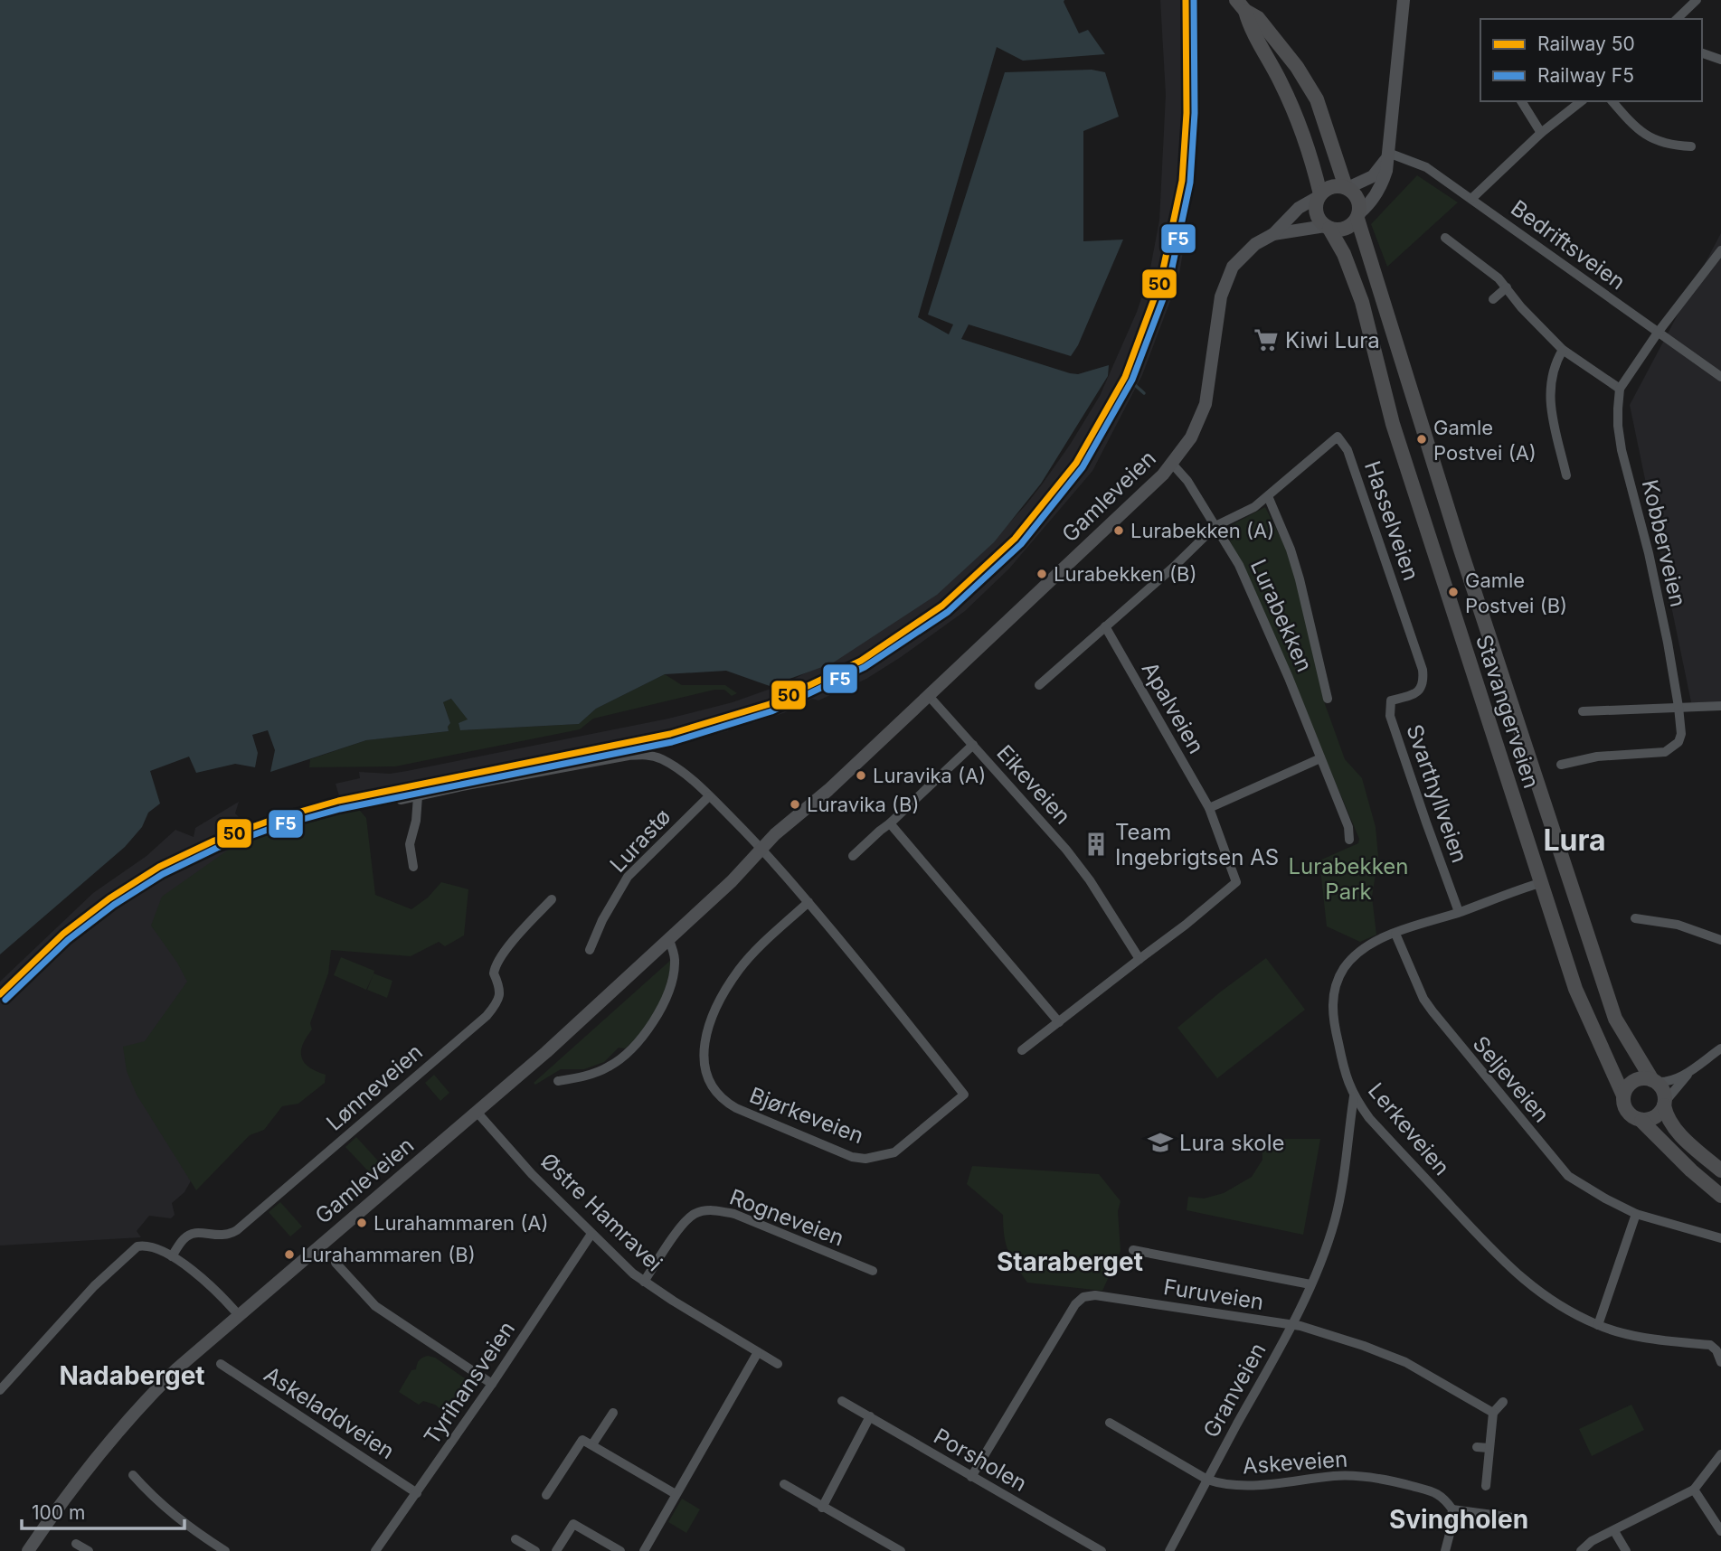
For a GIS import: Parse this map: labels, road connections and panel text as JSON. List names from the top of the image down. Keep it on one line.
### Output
{"streets":{"main road":["Gamleveien","Stavangerveien"],"street":["Bedriftsveien","Hasselveien","Kobberveien","Lurabekken","Apalveien","Eikeveien","Svarthyllveien","Lurastø","Seljeveien","Lønneveien","Bjørkeveien","Lerkeveien","Østre Hamravei","Rogneveien","Furuveien","Tyrihansveien","Granveien","Askeladdveien","Porsholen","Askeveien"]},"crossings":[["Gamleveien","Lurabekken"],["Gamleveien","Stavangerveien"],["Gamleveien","Eikeveien"],["Gamleveien","Bjørkeveien"],["Gamleveien","Østre Hamravei"],["Hasselveien","Lurabekken"],["Hasselveien","Svarthyllveien"],["Apalveien","Eikeveien"],["Stavangerveien","Lerkeveien"],["Svarthyllveien","Lerkeveien"],["Seljeveien","Lerkeveien"],["Lerkeveien","Granveien"],["Østre Hamravei","Rogneveien"],["Østre Hamravei","Tyrihansveien"],["Furuveien","Granveien"],["Furuveien","Porsholen"],["Tyrihansveien","Askeladdveien"],["Granveien","Askeveien"]],"districts":["Lura","Staraberget","Nadaberget","Svingholen"],"parks":["Lurabekken Park"],"places":{"supermarket":["Kiwi Lura"],"other":["Gamle Postvei (A)","Lurabekken (A)","Lurabekken (B)","Gamle Postvei (B)","Luravika (A)","Luravika (B)","Lurahammaren (A)","Lurahammaren (B)"],"building":["Team Ingebrigtsen AS"],"school or university":["Lura skole"]},"lines":["rail line 50","rail line F5"],"legend":["Railway 50","Railway F5"],"scale_bar":"100 m"}
